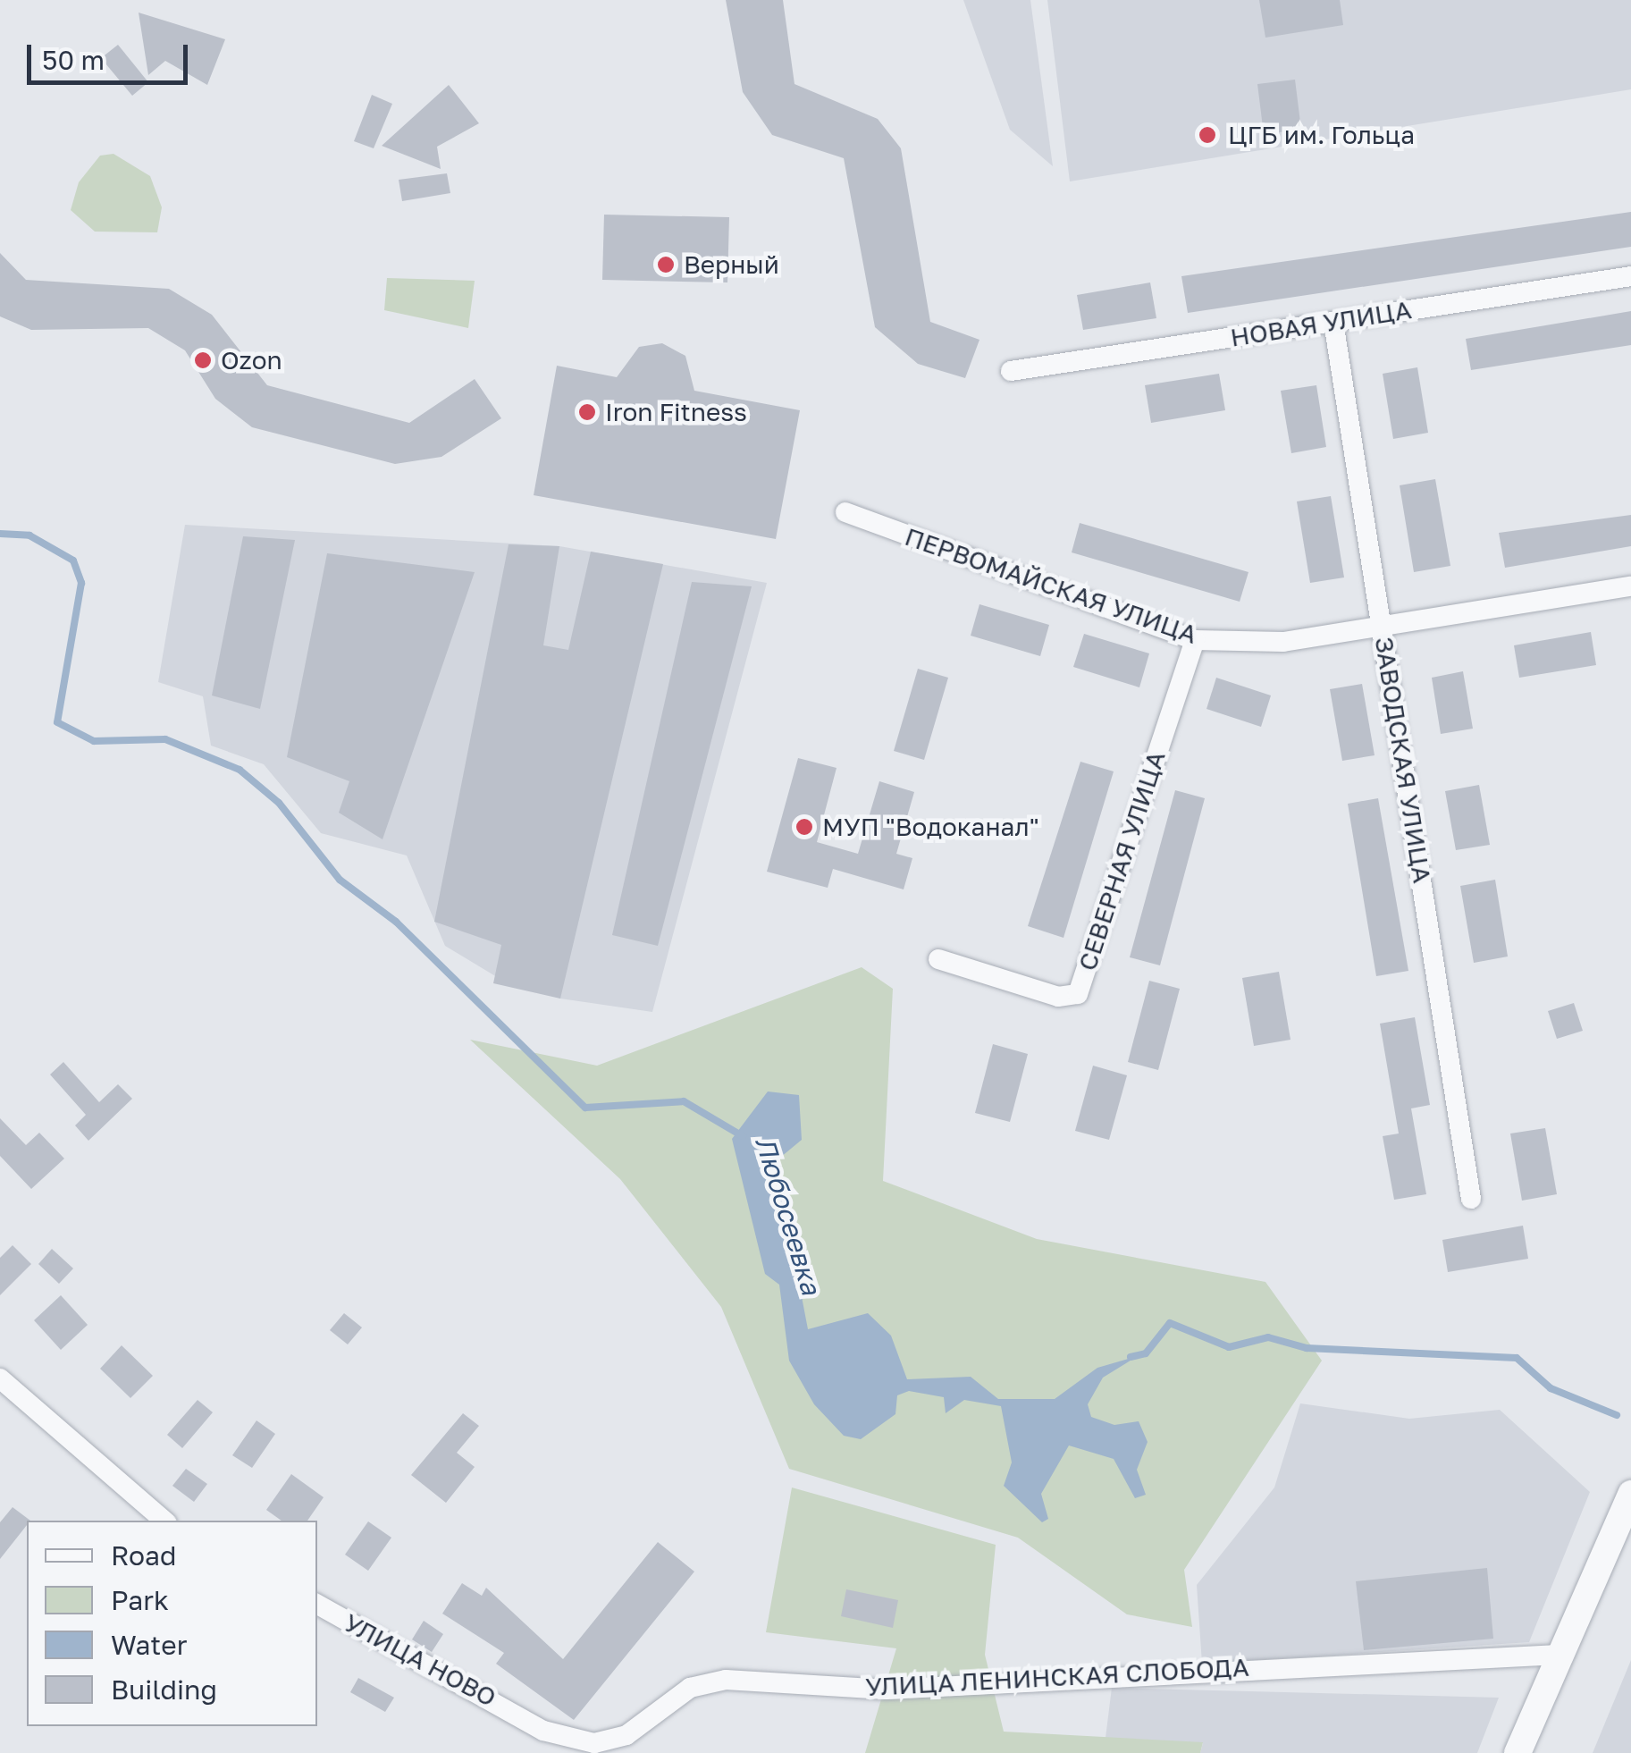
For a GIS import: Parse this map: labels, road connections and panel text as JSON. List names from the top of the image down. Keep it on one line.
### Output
{"streets":{"street":["НОВАЯ УЛИЦА","ПЕРВОМАЙСКАЯ УЛИЦА","ЗАВОДСКАЯ УЛИЦА","СЕВЕРНАЯ УЛИЦА","УЛИЦА НОВО","УЛИЦА ЛЕНИНСКАЯ СЛОБОДА"]},"crossings":[["НОВАЯ УЛИЦА","ЗАВОДСКАЯ УЛИЦА"],["ПЕРВОМАЙСКАЯ УЛИЦА","ЗАВОДСКАЯ УЛИЦА"],["ПЕРВОМАЙСКАЯ УЛИЦА","СЕВЕРНАЯ УЛИЦА"],["УЛИЦА НОВО","УЛИЦА ЛЕНИНСКАЯ СЛОБОДА"]],"water":["Любосеевка"],"places":["ЦГБ им. Гольца","Верный","Ozon","Iron Fitness","МУП \"Водоканал\""],"legend":["Road","Park","Water","Building"],"scale_bar":"50 m"}
